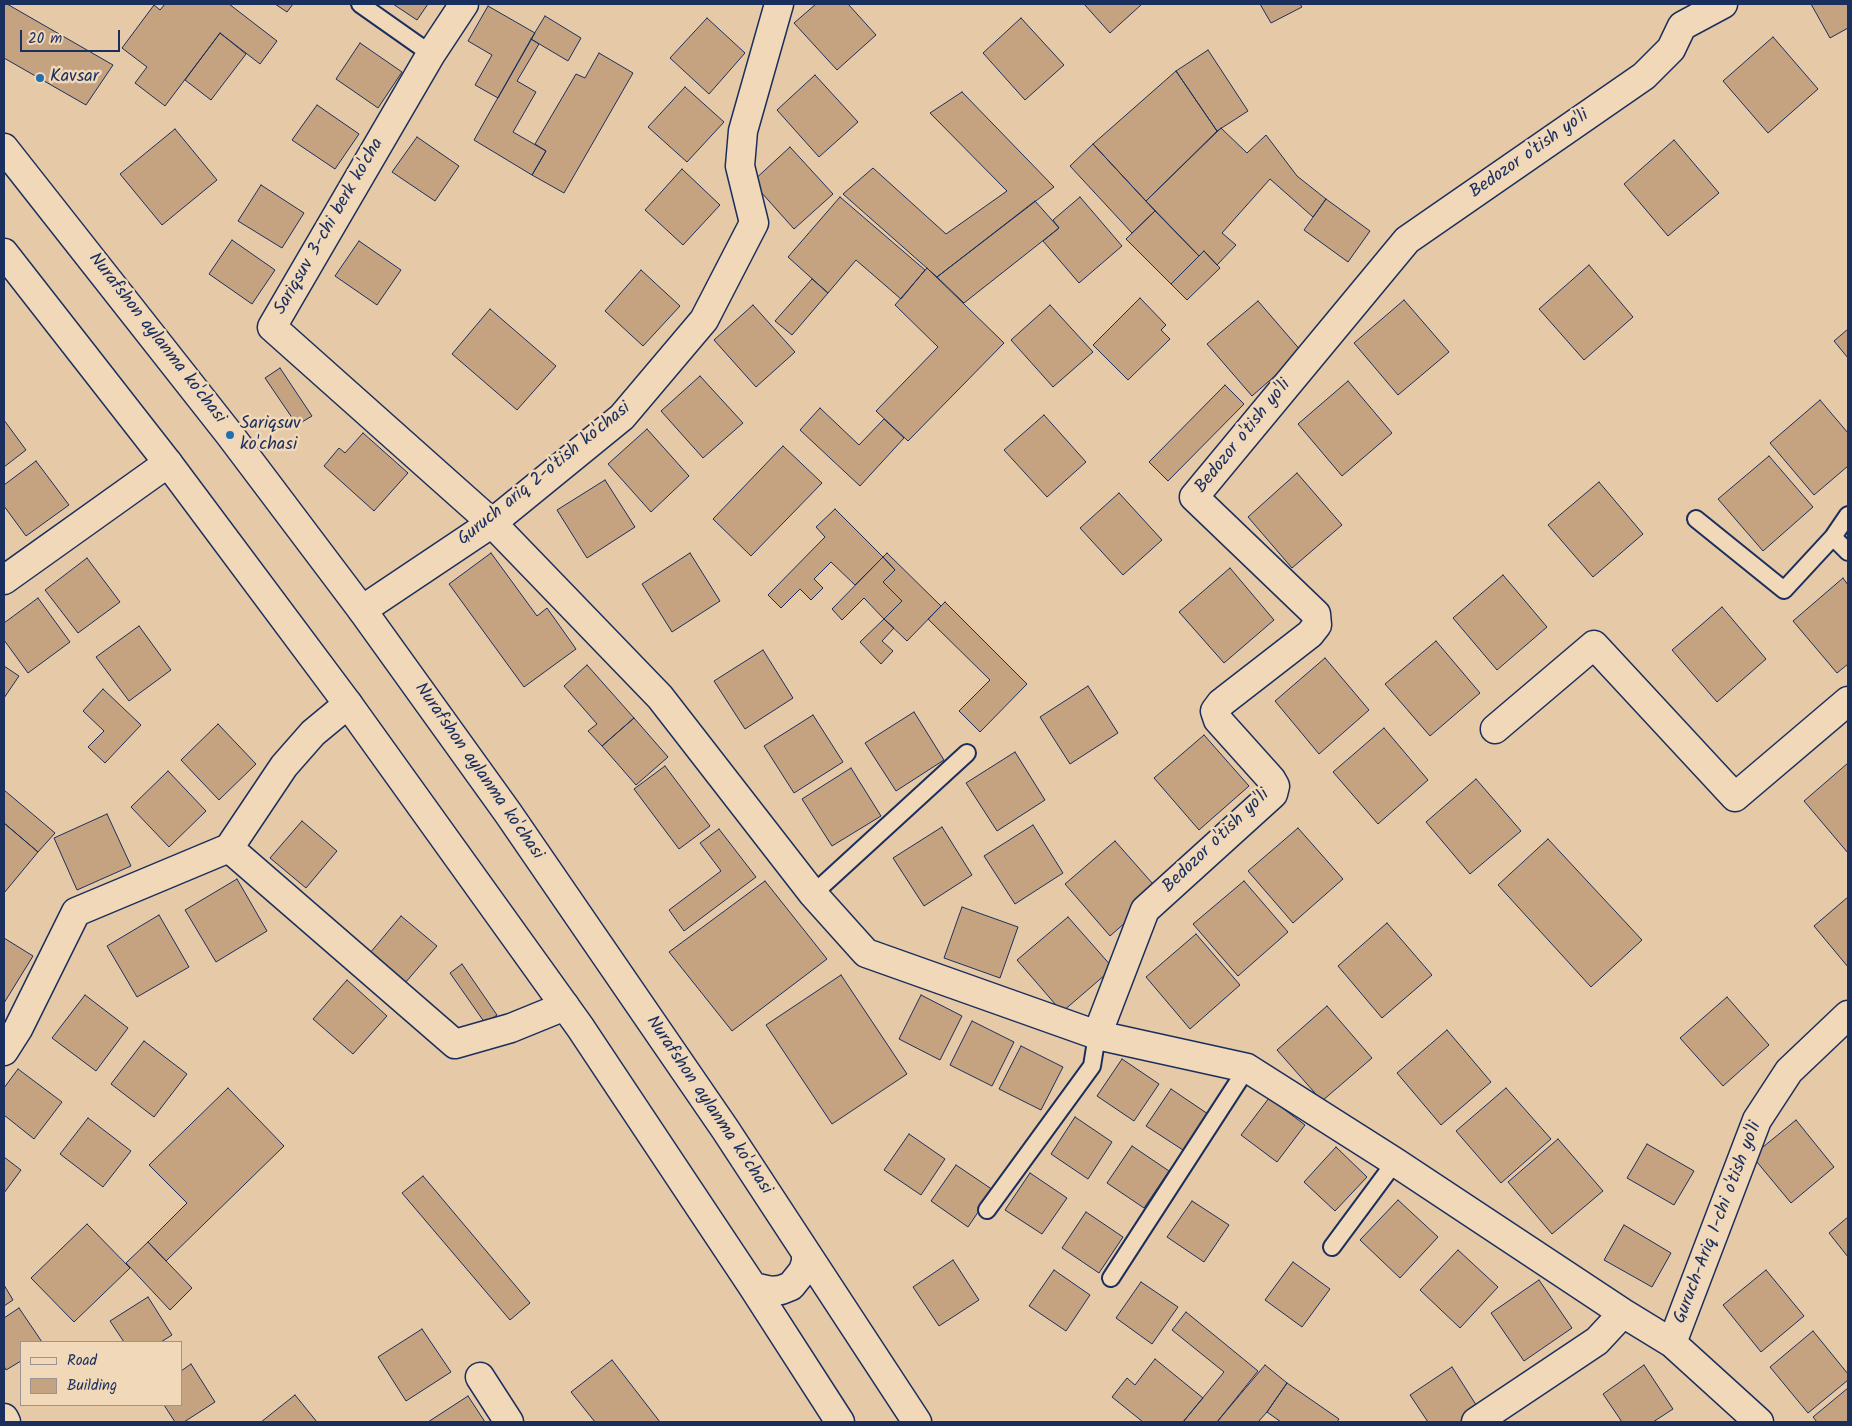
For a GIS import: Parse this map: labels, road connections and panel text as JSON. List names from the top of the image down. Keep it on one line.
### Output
{"streets":{"street":["Bedozor o'tish yo'li","Sariqsuv 3-chi berk ko'cha","Nurafshon aylanma ko'chasi","Guruch ariq 2-o'tish ko'chasi","Guruch-Ariq 1-chi o'tish yo'li"]},"crossings":[["Sariqsuv 3-chi berk ko'cha","Guruch ariq 2-o'tish ko'chasi"],["Nurafshon aylanma ko'chasi","Guruch ariq 2-o'tish ko'chasi"]],"places":["Kavsar","Sariqsuv ko'chasi"],"legend":["Road","Building"],"scale_bar":"20 m"}
